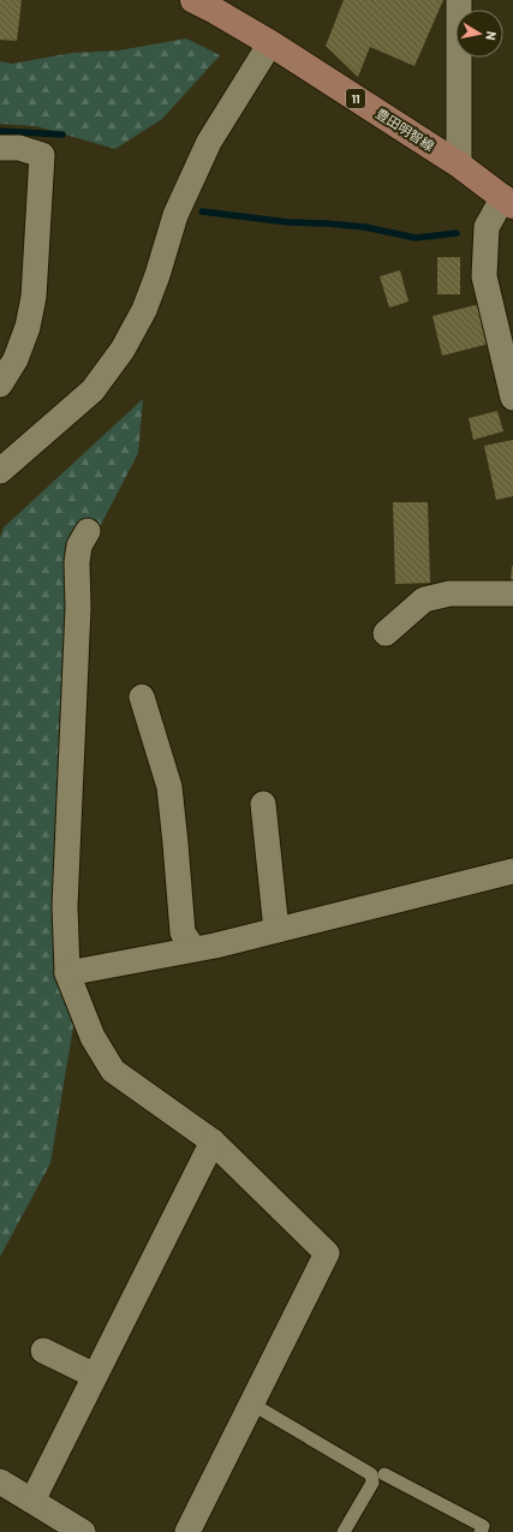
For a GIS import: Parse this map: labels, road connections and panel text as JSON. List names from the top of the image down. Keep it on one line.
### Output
{"streets":{"main road":["11","豊田明智線"]},"north":"right"}
